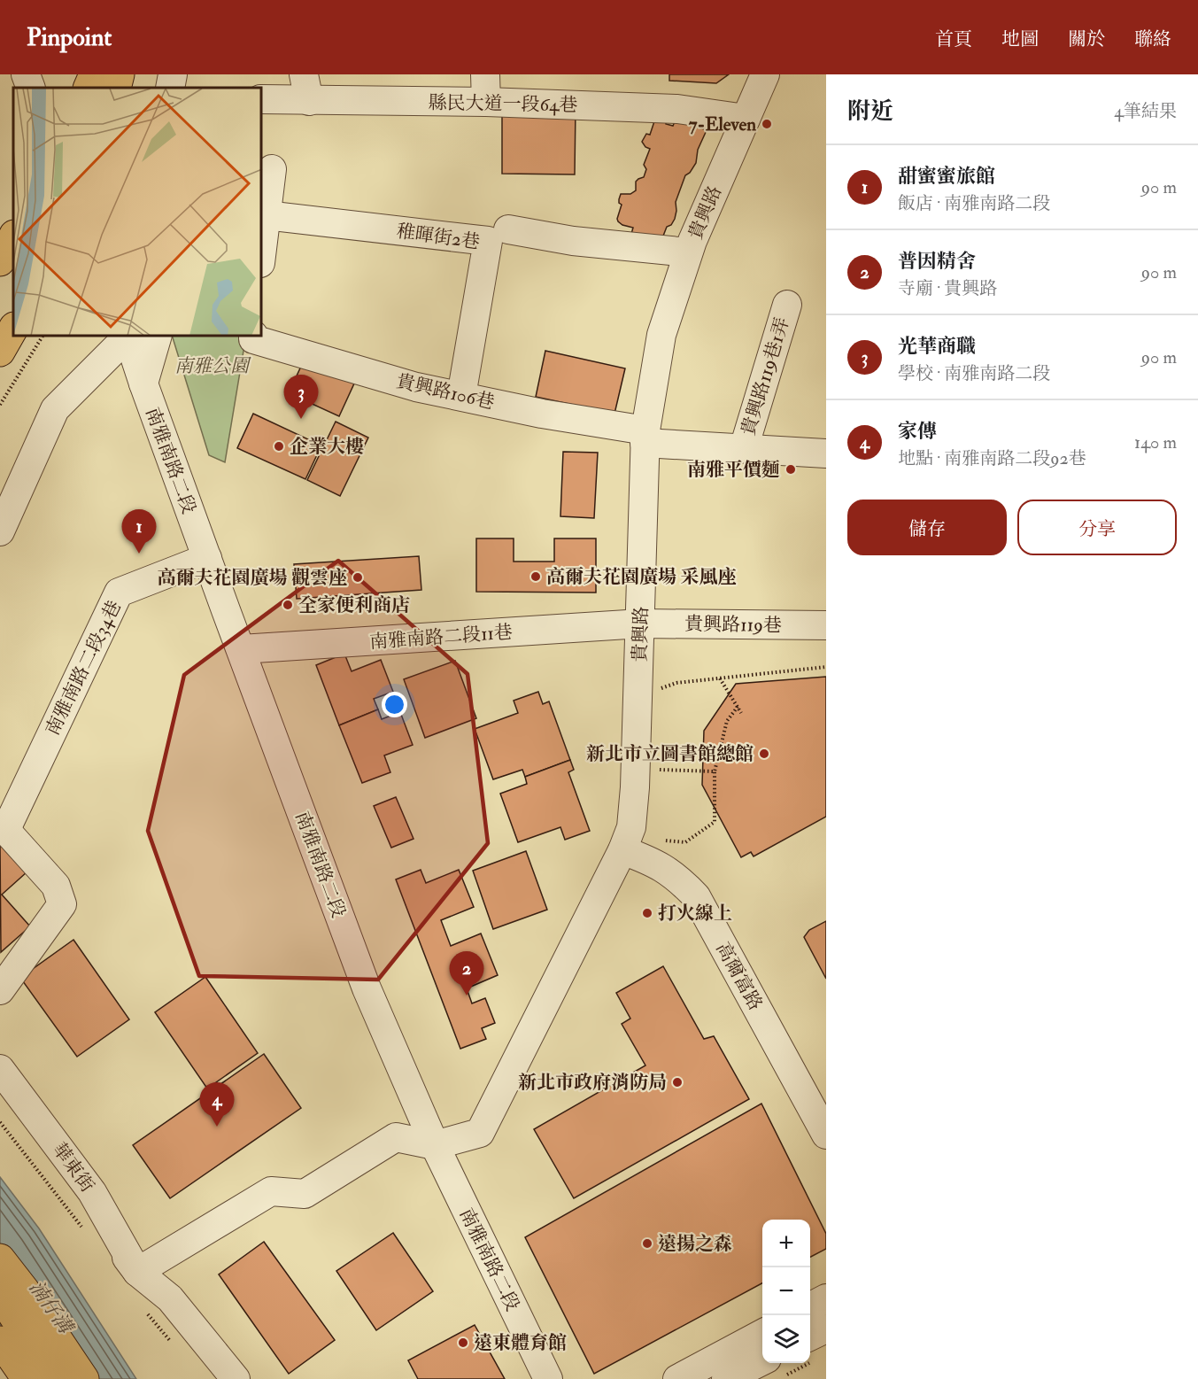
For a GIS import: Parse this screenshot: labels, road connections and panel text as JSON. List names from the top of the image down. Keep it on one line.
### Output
{"streets":{"street":["縣民大道一段64巷","貴興路","稚暉街2巷","貴興路119巷1弄","貴興路106巷","南雅南路二段","貴興路119巷","南雅南路二段11巷","南雅南路二段34巷","高爾富路","華東街"]},"crossings":[["縣民大道一段64巷","貴興路"],["貴興路","貴興路106巷"],["貴興路","南雅南路二段"],["貴興路","貴興路119巷"],["貴興路","南雅南路二段11巷"],["貴興路","高爾富路"],["稚暉街2巷","貴興路106巷"],["南雅南路二段","南雅南路二段11巷"],["南雅南路二段","南雅南路二段34巷"],["貴興路119巷","南雅南路二段11巷"]],"water":["湳仔溝"],"parks":["南雅公園"],"places":["7-Eleven","企業大樓","南雅平價麵","高爾夫花園廣場 采風座","高爾夫花園廣場 觀雲座","全家便利商店","新北市立圖書館總館","打火線上","新北市政府消防局","遠揚之森","遠東體育館"],"page":{"header":"Pinpoint","nav":["首頁","地圖","關於","聯絡"],"heading":["附近","4筆結果"],"list":[{"mark":"1","name":"甜蜜蜜旅館","note":"飯店 · 南雅南路二段","value":"90 m"},{"mark":"2","name":"普因精舍","note":"寺廟 · 貴興路","value":"90 m"},{"mark":"3","name":"光華商職","note":"學校 · 南雅南路二段","value":"90 m"},{"mark":"4","name":"家傳","note":"地點 · 南雅南路二段92巷","value":"140 m"}],"pins":["3","1","2","4"],"buttons":["儲存","分享"],"map_buttons":["+","−"]}}
